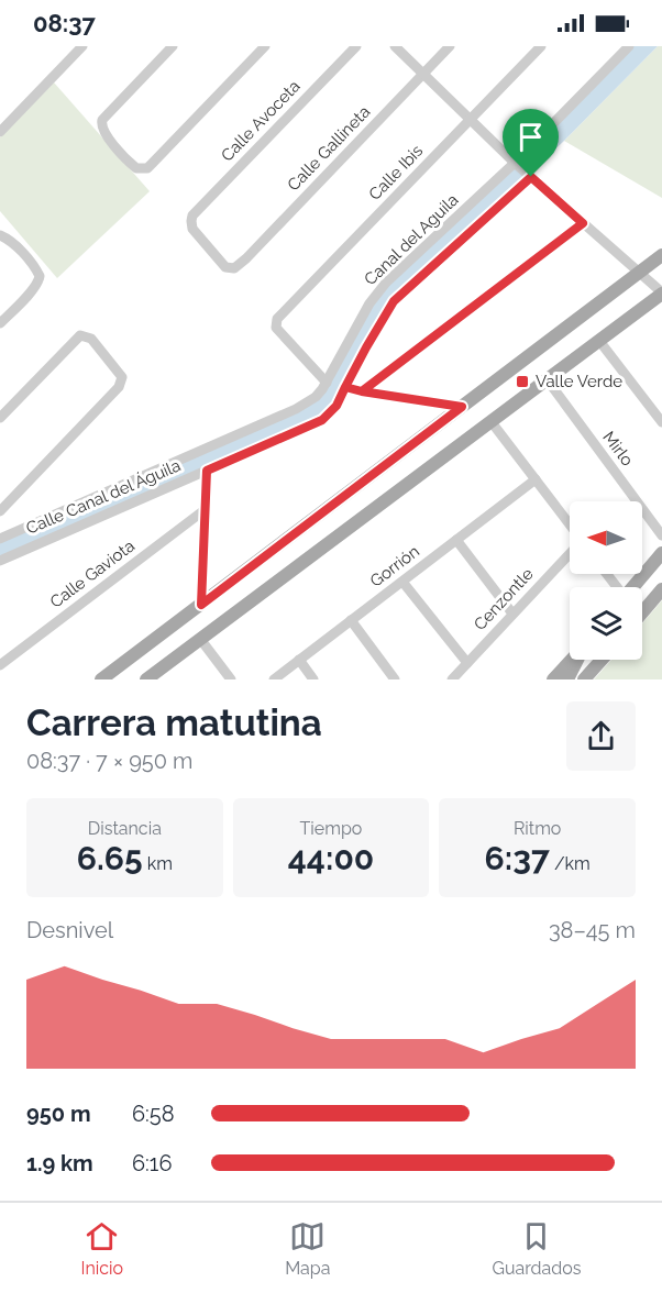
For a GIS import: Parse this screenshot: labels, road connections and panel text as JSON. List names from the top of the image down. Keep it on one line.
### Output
{"streets":{"street":["Calle Avoceta","Calle Gallineta","Calle Ibis","Canal del Aguila","Mirlo","Calle Canal del Águila","Gorrión","Calle Gaviota","Cenzontle"]},"crossings":[["Calle Avoceta","Calle Gallineta"],["Calle Ibis","Canal del Aguila"]],"places":{"transit":["Valle Verde"]},"north":"left","page":{"status":"08:37","heading":["Carrera matutina","08:37 · 7 × 950 m"],"stats":[["Distancia","6.65 km"],["Tiempo","44:00"],["Ritmo","6:37 /km"]],"chart":["Desnivel","38–45 m"],"list":[{"name":"950 m","note":"6:58"},{"name":"1.9 km","note":"6:16"}],"tabs":["Inicio","Mapa","Guardados"]}}
